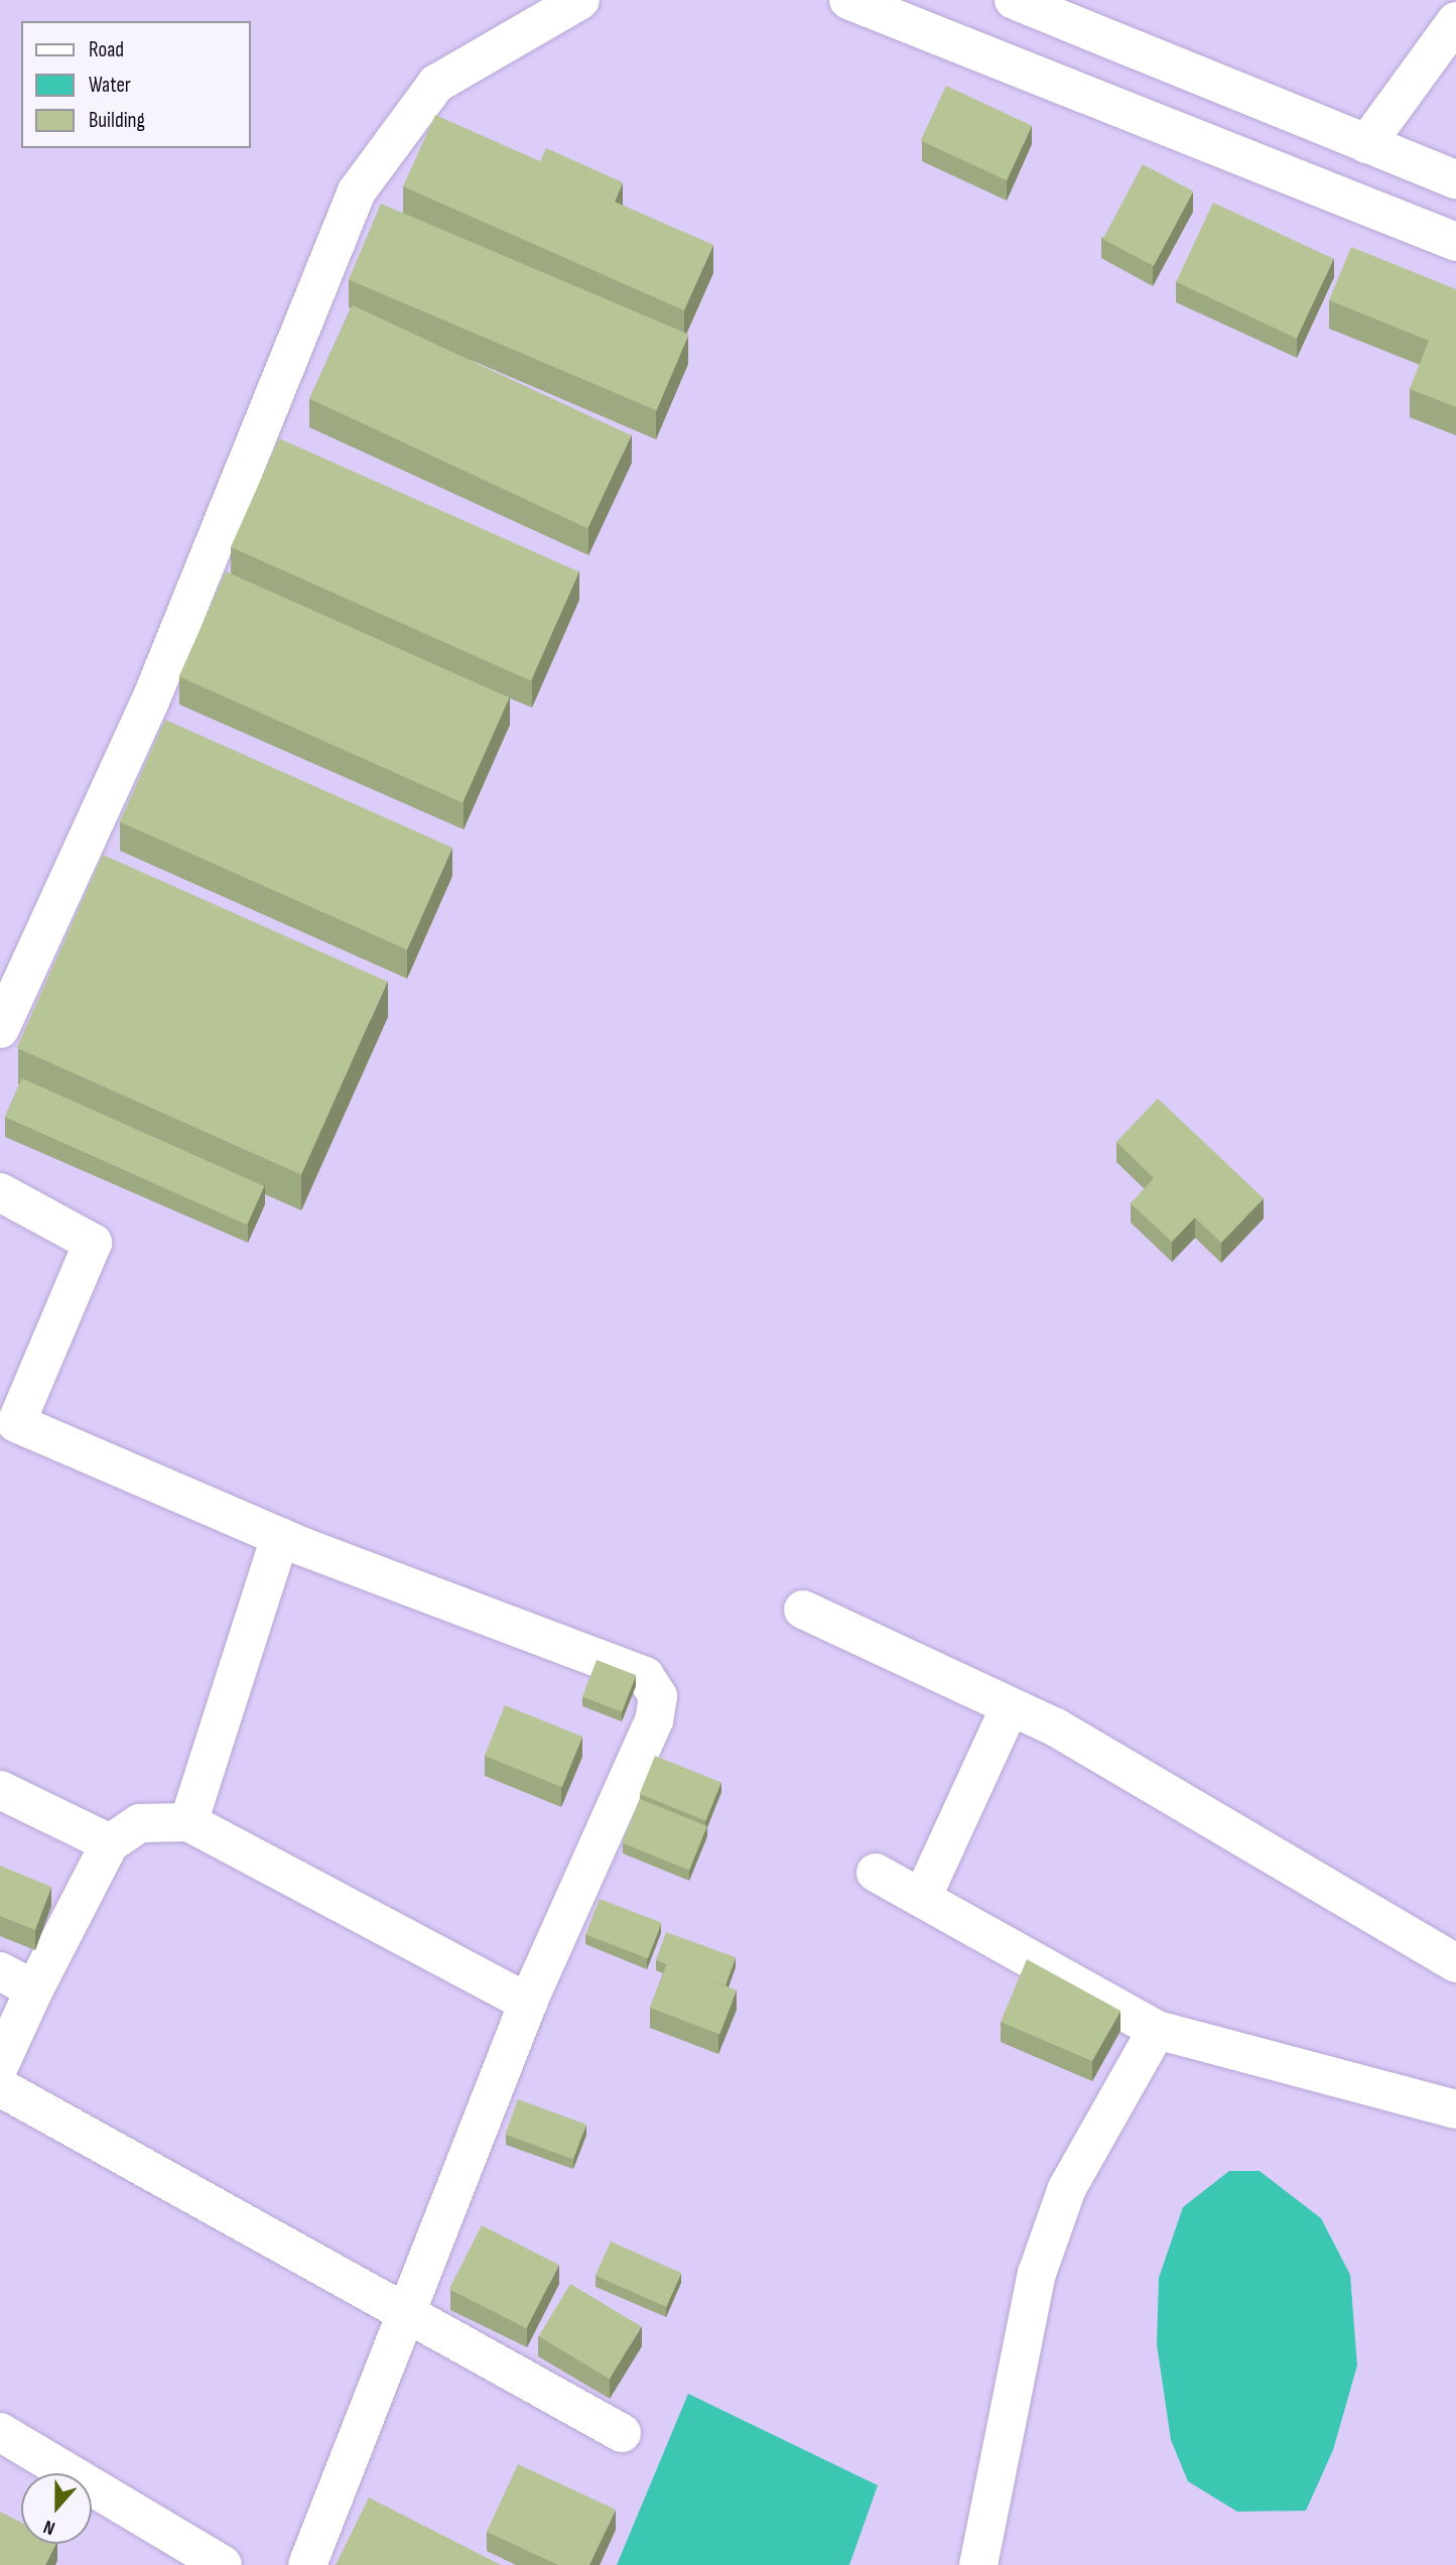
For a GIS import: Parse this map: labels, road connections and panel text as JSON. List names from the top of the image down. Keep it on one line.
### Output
{"legend":["Road","Water","Building"],"north":"bottom"}
